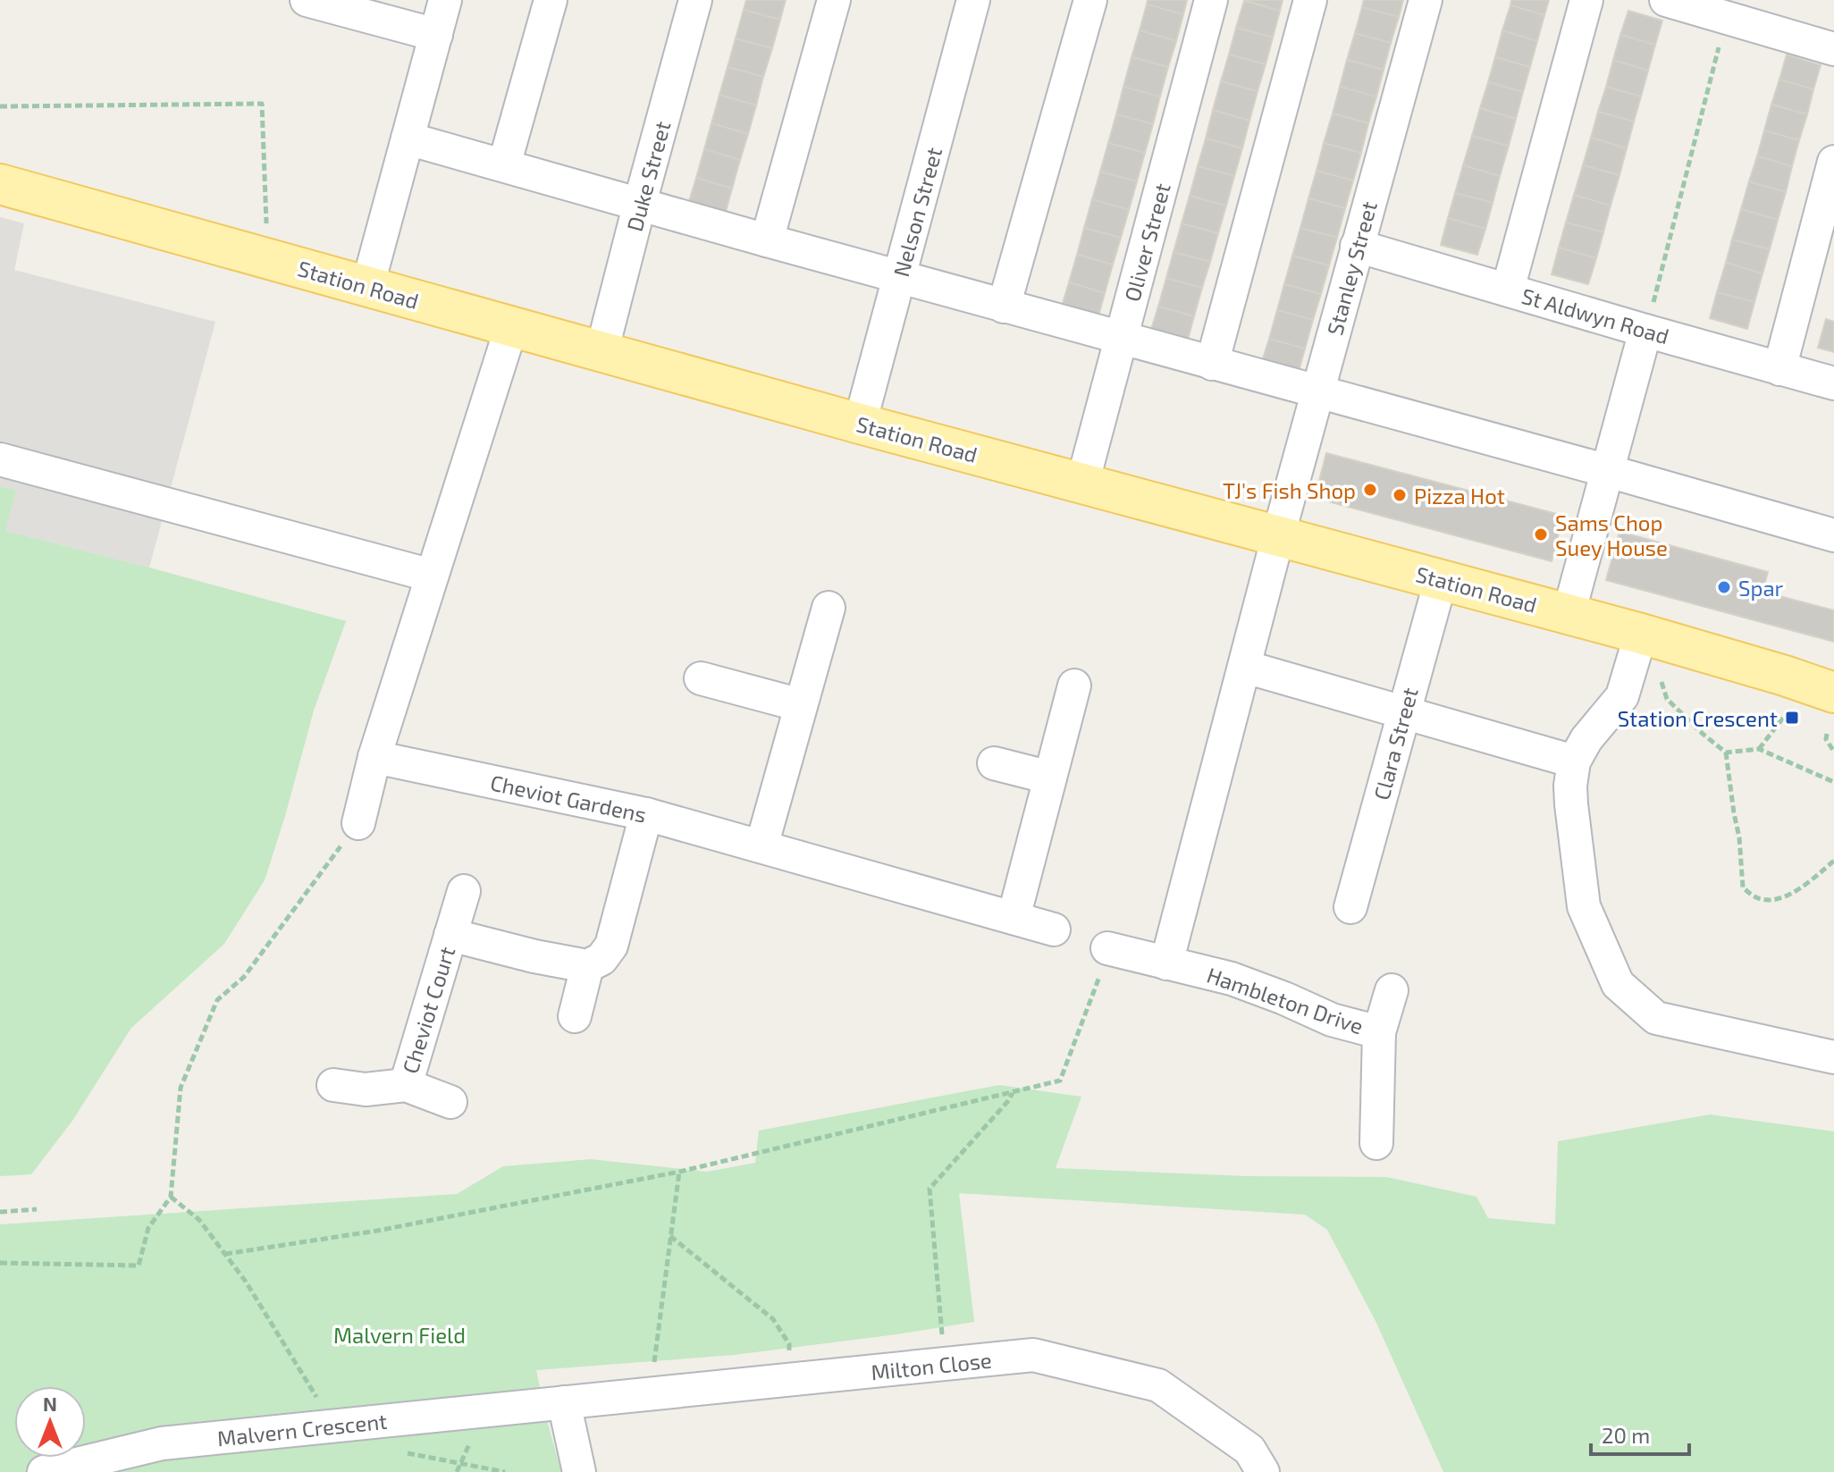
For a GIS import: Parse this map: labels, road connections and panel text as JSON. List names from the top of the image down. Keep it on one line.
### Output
{"streets":{"main road":["Station Road"],"street":["Duke Street","Nelson Street","Oliver Street","Stanley Street","St Aldwyn Road","Clara Street","Cheviot Gardens","Hambleton Drive","Cheviot Court","Milton Close","Malvern Crescent"]},"crossings":[["Duke Street","Station Road"],["Nelson Street","Station Road"],["Oliver Street","Station Road"],["Stanley Street","Station Road"],["Stanley Street","St Aldwyn Road"],["Stanley Street","Hambleton Drive"],["Station Road","Clara Street"],["Milton Close","Malvern Crescent"]],"parks":["Malvern Field"],"places":{"other":["TJ's Fish Shop","Pizza Hot","Sams Chop Suey House","Spar"],"transit":["Station Crescent"]},"scale_bar":"20 m","north":"top"}
